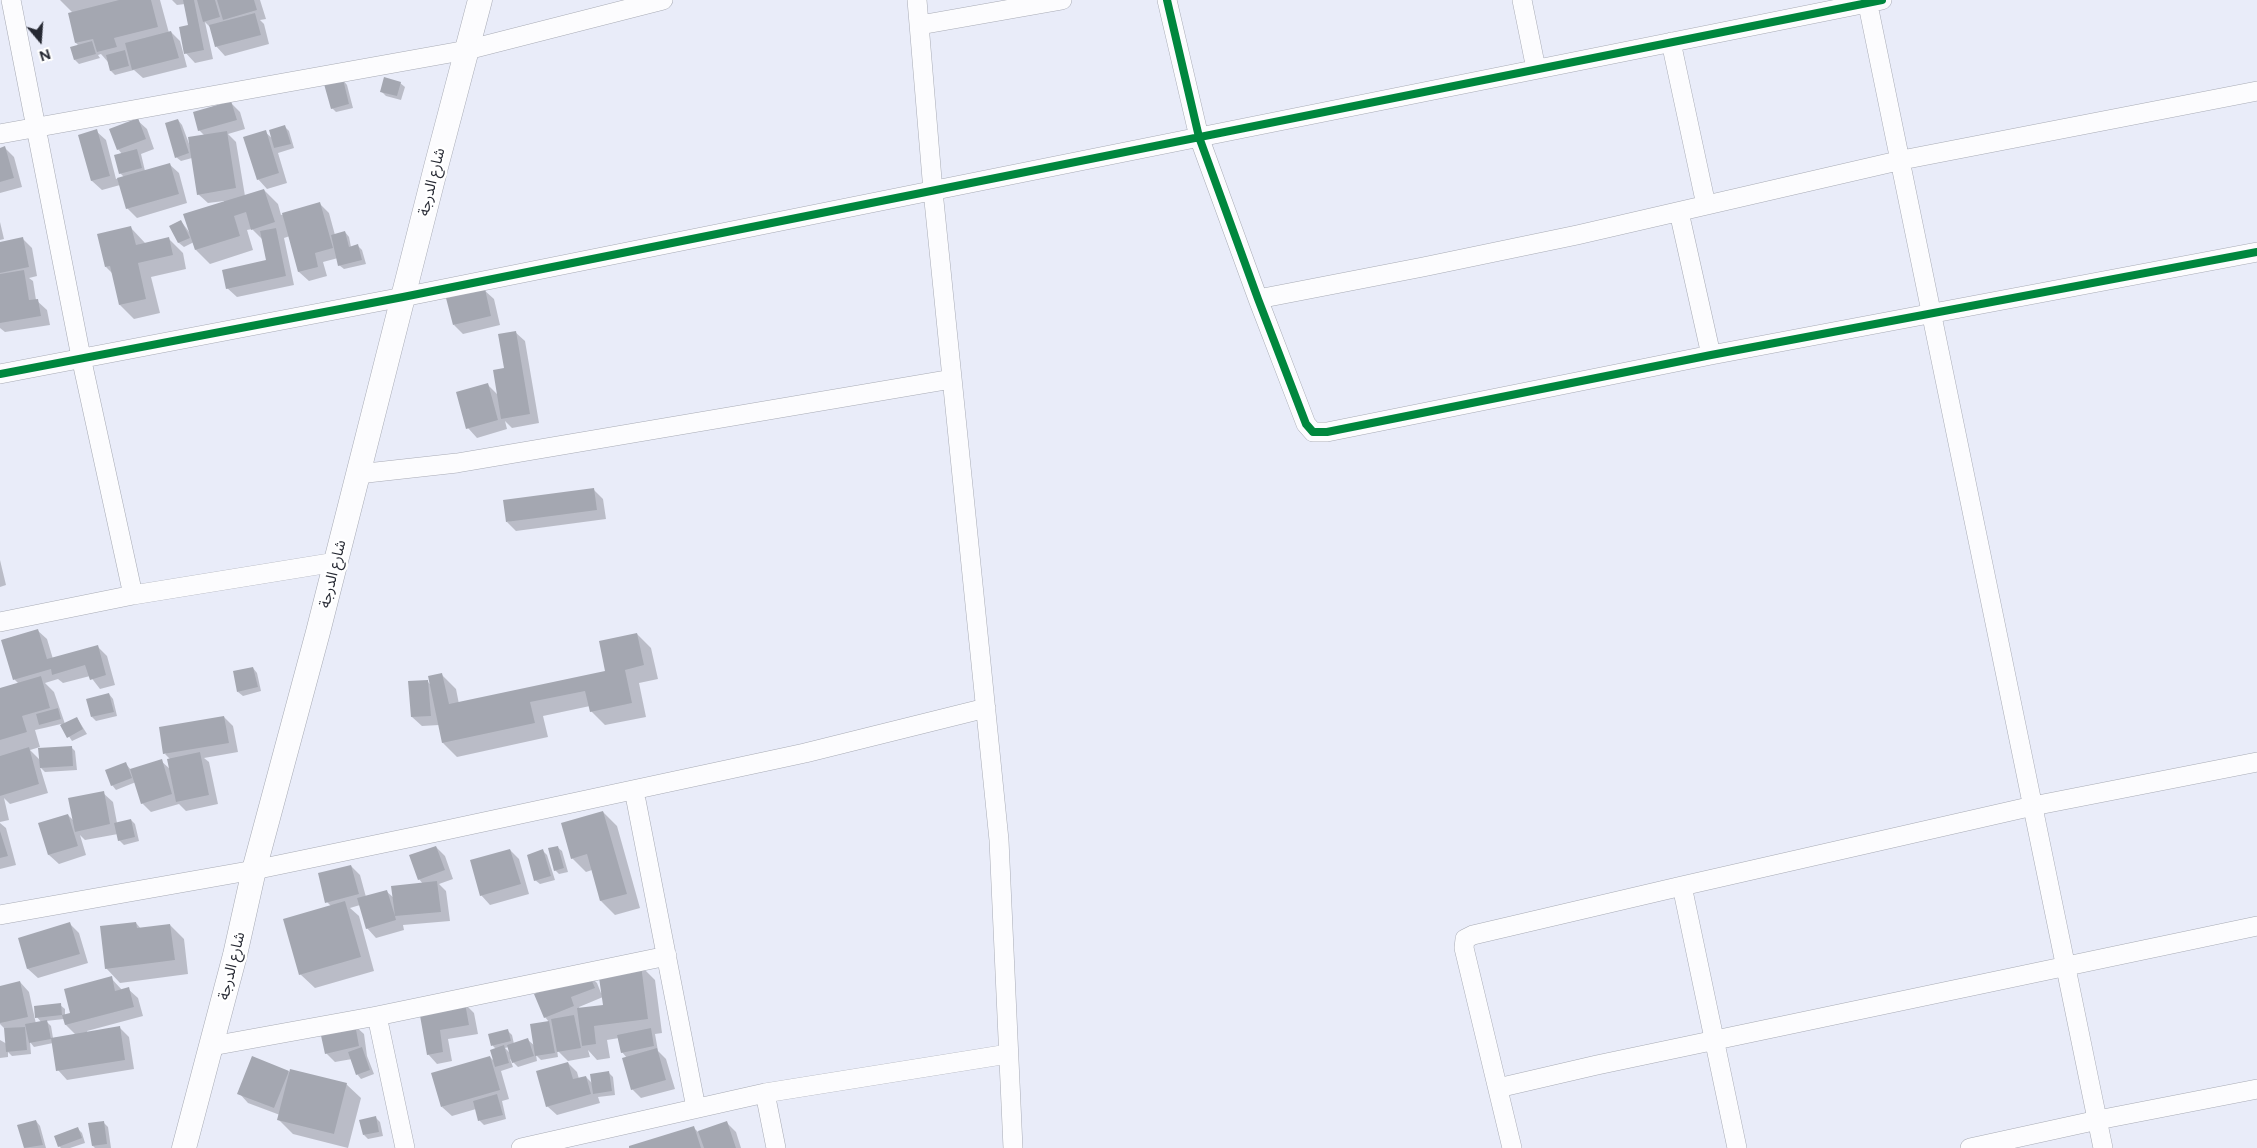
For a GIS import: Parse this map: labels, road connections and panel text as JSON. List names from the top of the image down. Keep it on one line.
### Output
{"streets":{"street":["شارع الدرجة"]},"north":"bottom"}
